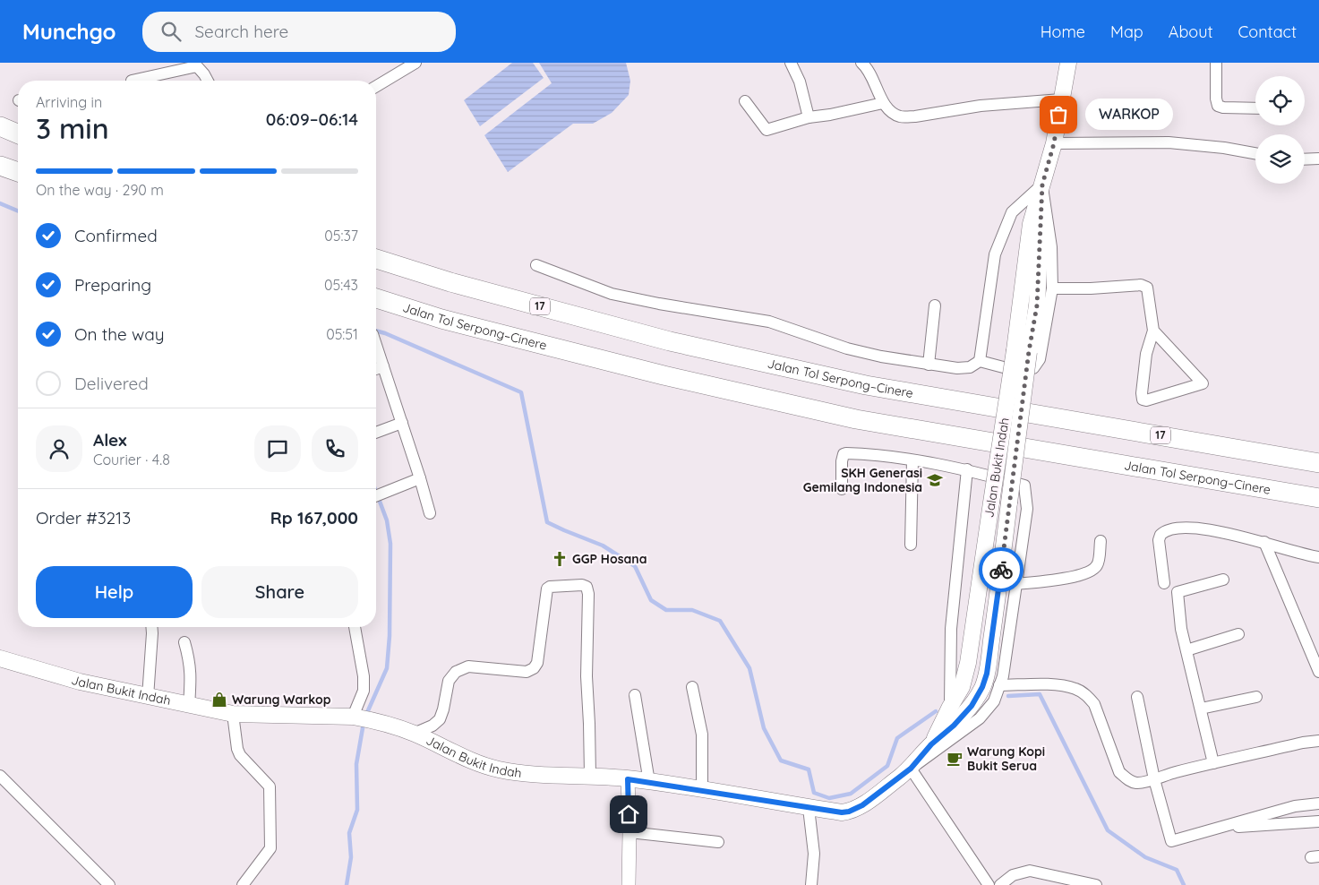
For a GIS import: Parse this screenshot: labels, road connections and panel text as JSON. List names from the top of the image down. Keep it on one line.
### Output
{"streets":{"highway":["17","Jalan Tol Serpong–Cinere"],"main road":["Jalan Bukit Indah"]},"places":{"other":["WARKOP"],"school or university":["SKH Generasi Gemilang Indonesia"],"church":["GGP Hosana"],"shop":["Warung Warkop"],"cafe":["Warung Kopi Bukit Serua"]},"page":{"header":"Munchgo","search":"Search here","nav":["Home","Map","About","Contact"],"heading":["3 min","Arriving in","06:09–06:14"],"panel":["Alex","Courier · 4.8","Order #3213","Rp 167,000"],"bubble":"WARKOP","bar":"On the way · 290 m","list":[["Confirmed","05:37"],["Preparing","05:43"],["On the way","05:51"],"Delivered"],"buttons":["Help","Share"]}}
